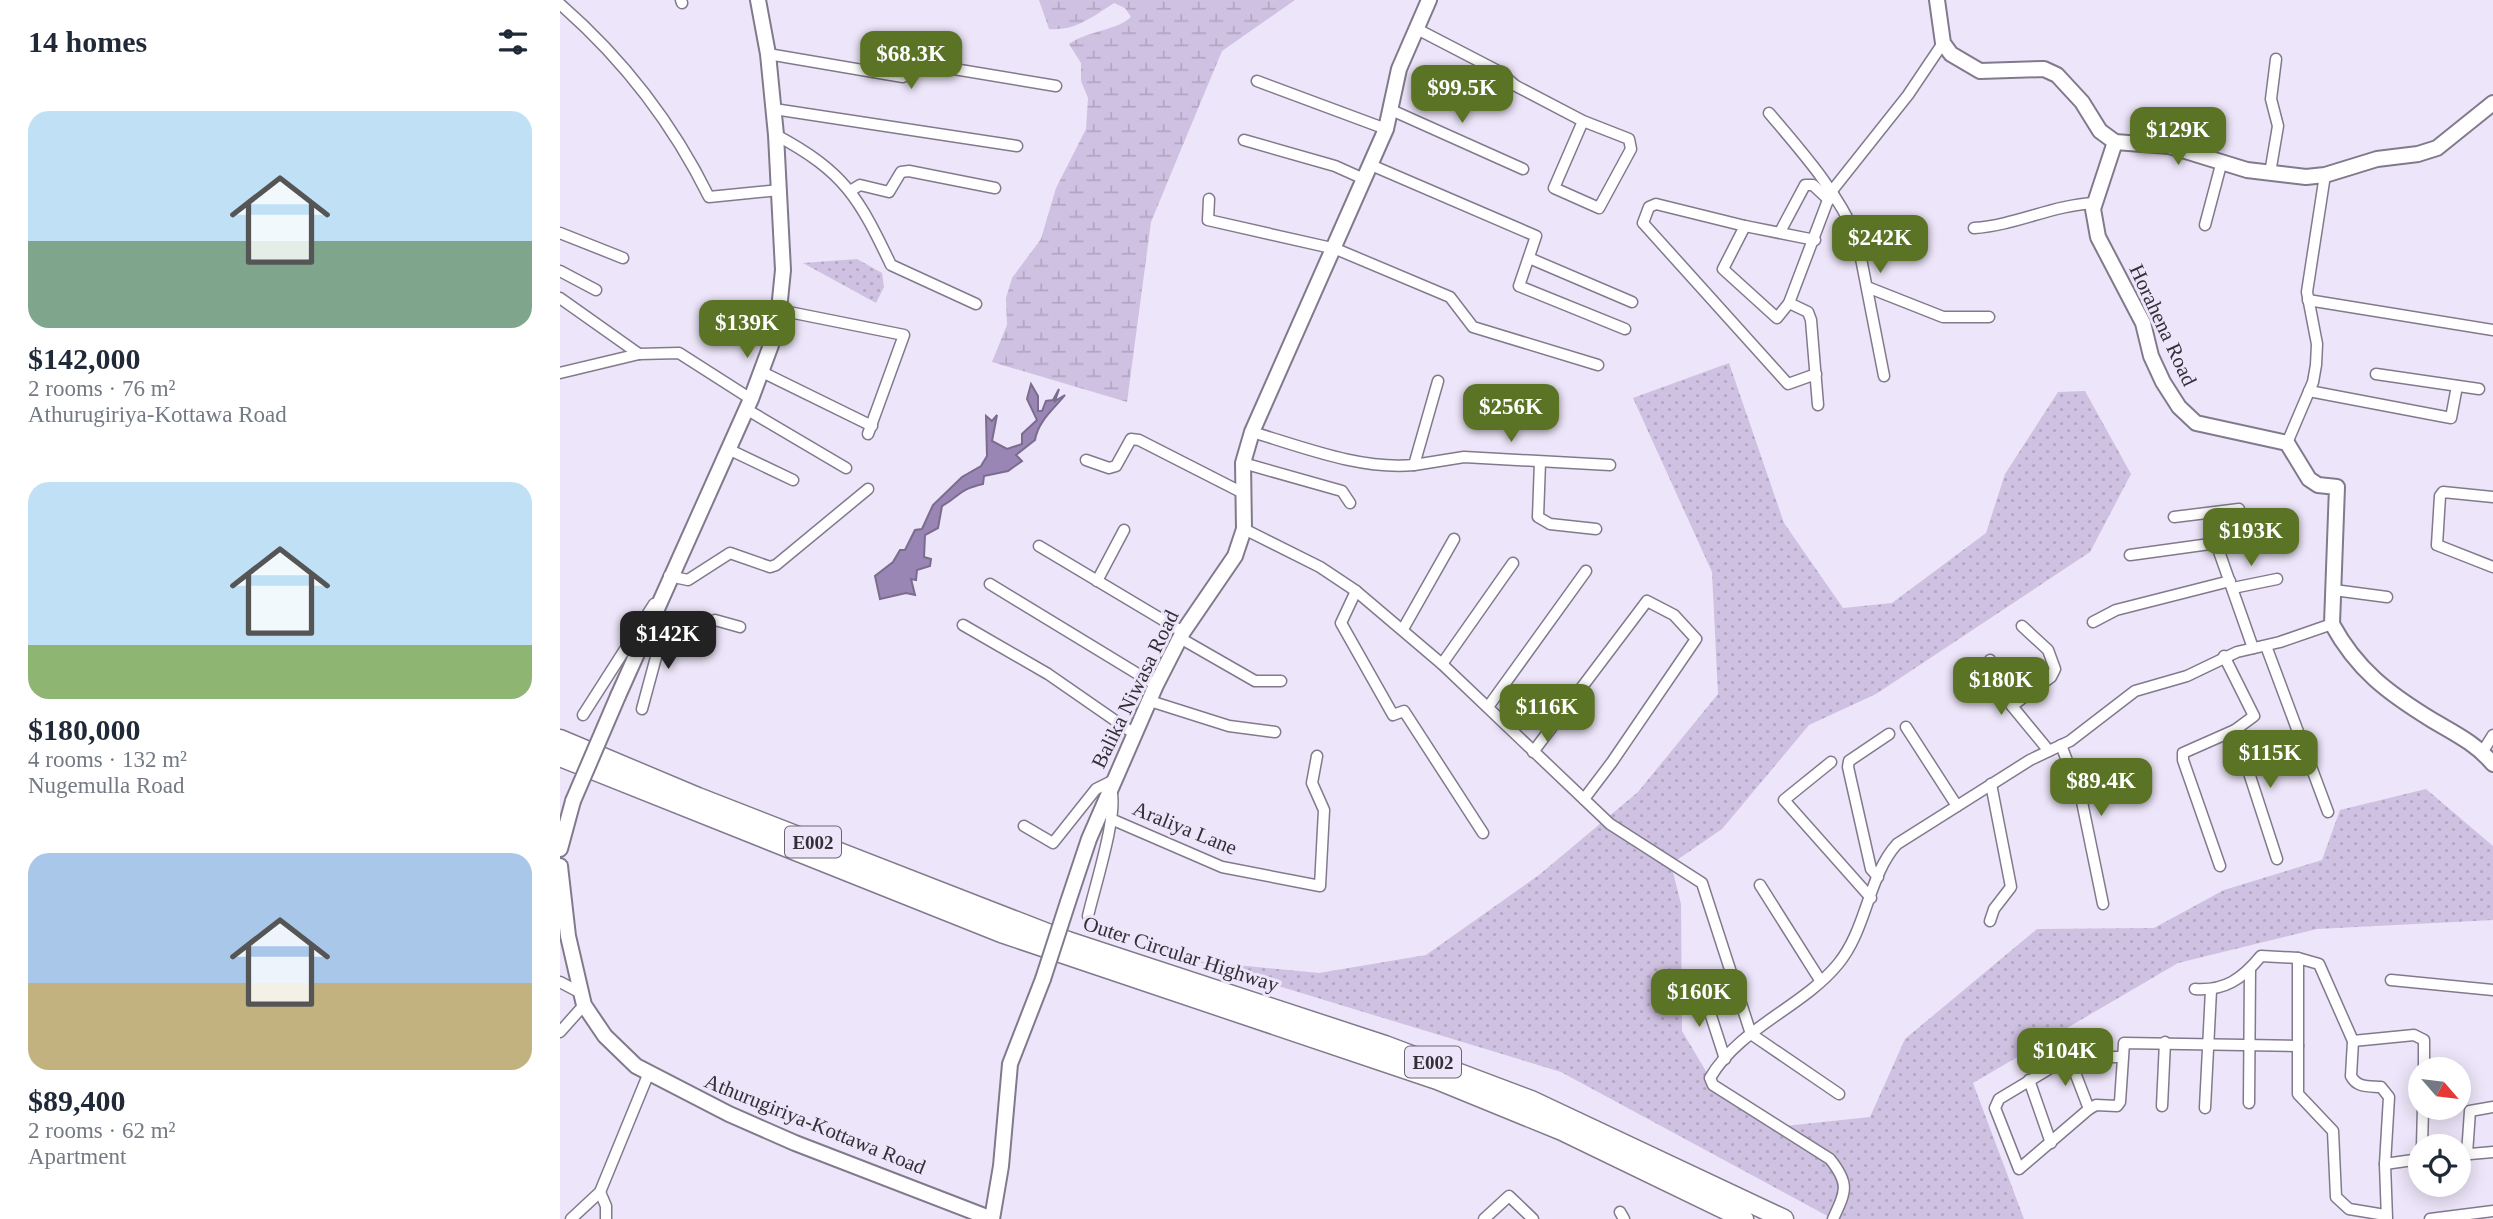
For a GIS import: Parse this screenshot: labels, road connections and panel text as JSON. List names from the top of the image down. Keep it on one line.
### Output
{"streets":{"highway":["E002","Outer Circular Highway"],"main road":["Horahena Road","Balika Niwasa Road","Athurugiriya-Kottawa Road"],"street":["Araliya Lane"]},"crossings":[["Balika Niwasa Road","Athurugiriya-Kottawa Road"]],"north":"bottom right","page":{"heading":"14 homes","price":["$68.3K","$99.5K","$129K","$242K","$139K","$256K","$193K","$142K","$180K","$116K","$115K","$89.4K","$160K","$104K"],"list":[{"name":"$142,000","note":"2 rooms · 76 m² · Athurugiriya-Kottawa Road"},{"name":"$180,000","note":"4 rooms · 132 m² · Nugemulla Road"},{"name":"$89,400","note":"2 rooms · 62 m² · Apartment"}]}}
